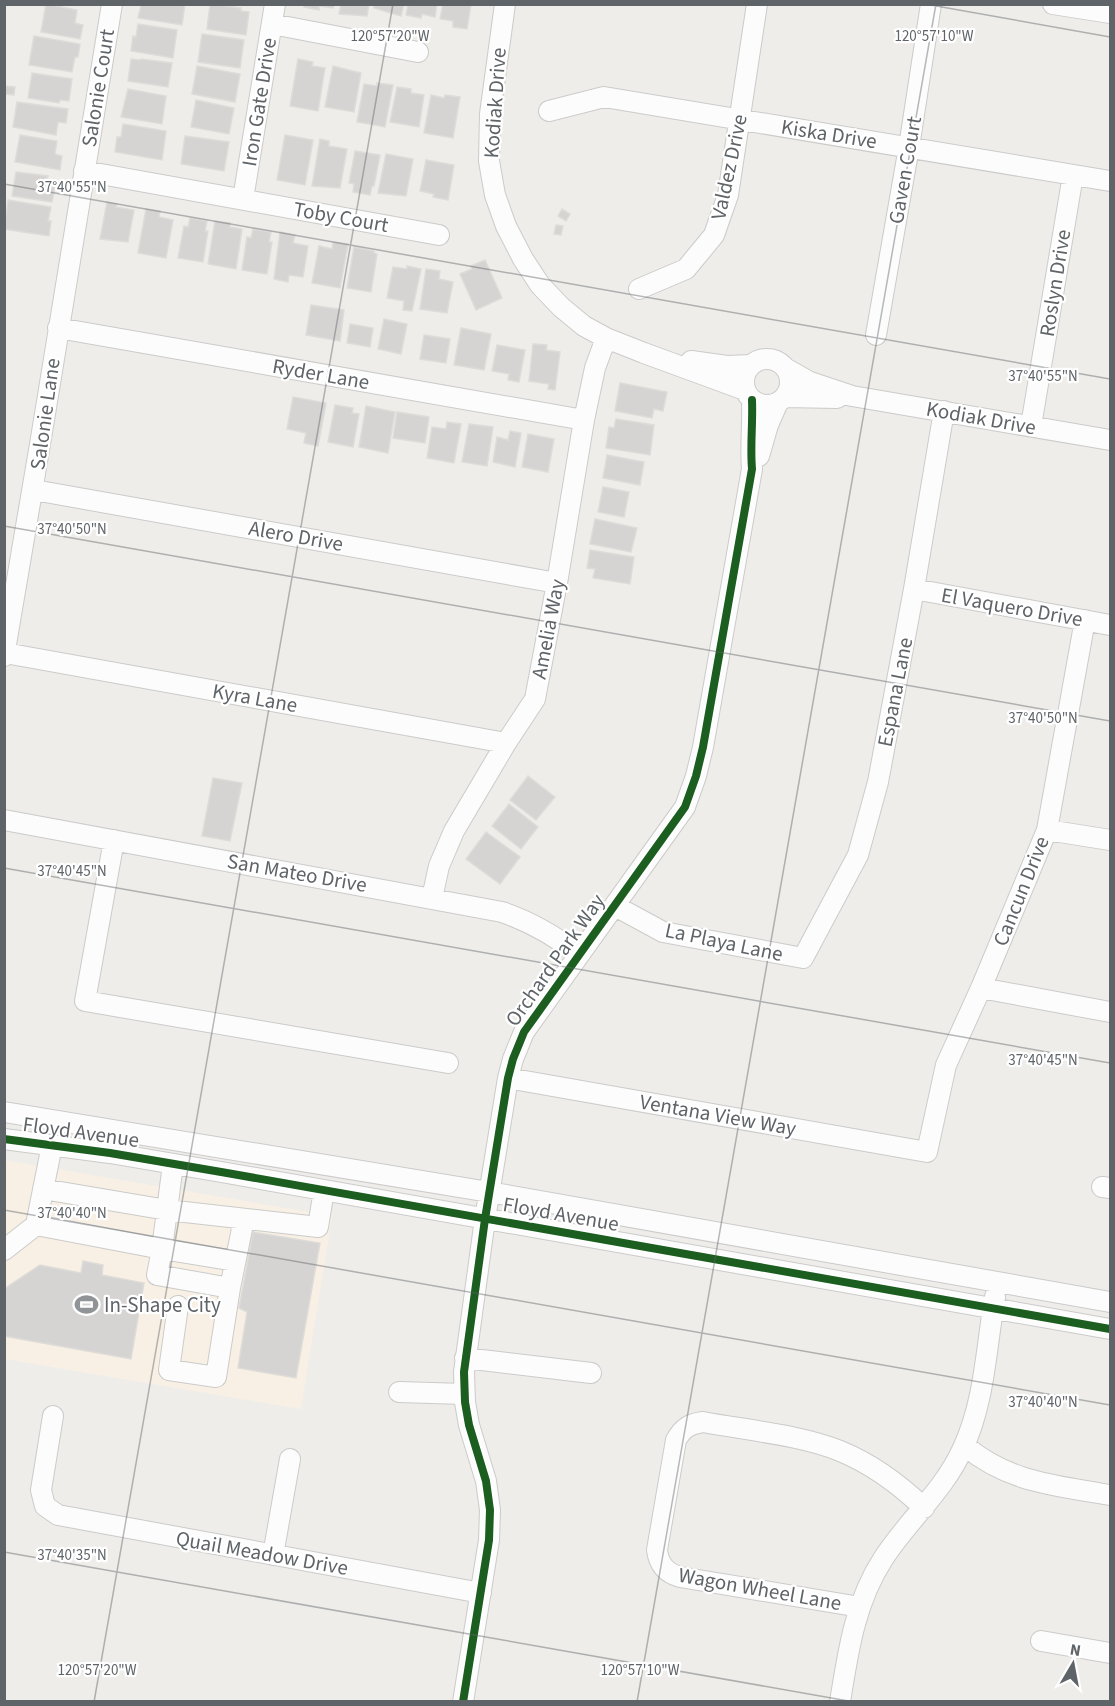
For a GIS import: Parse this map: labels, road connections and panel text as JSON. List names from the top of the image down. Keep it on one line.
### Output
{"streets":{"street":["Salonie Court","Iron Gate Drive","Kodiak Drive","Kiska Drive","Valdez Drive","Gaven Court","Toby Court","Roslyn Drive","Ryder Lane","Salonie Lane","Alero Drive","El Vaquero Drive","Amelia Way","Espana Lane","Kyra Lane","San Mateo Drive","Cancun Drive","La Playa Lane","Orchard Park Way","Ventana View Way","Floyd Avenue","Quail Meadow Drive","Wagon Wheel Lane"]},"crossings":[["Salonie Court","Toby Court"],["Salonie Court","Salonie Lane"],["Iron Gate Drive","Toby Court"],["Kodiak Drive","Roslyn Drive"],["Kodiak Drive","Amelia Way"],["Kodiak Drive","Espana Lane"],["Kodiak Drive","Orchard Park Way"],["Kiska Drive","Valdez Drive"],["Kiska Drive","Gaven Court"],["Kiska Drive","Roslyn Drive"],["Toby Court","Salonie Lane"],["Ryder Lane","Salonie Lane"],["Ryder Lane","Amelia Way"],["Salonie Lane","Alero Drive"],["Salonie Lane","Kyra Lane"],["Alero Drive","Amelia Way"],["El Vaquero Drive","Espana Lane"],["El Vaquero Drive","Cancun Drive"],["Amelia Way","Kyra Lane"],["Amelia Way","San Mateo Drive"],["Espana Lane","La Playa Lane"],["San Mateo Drive","Orchard Park Way"],["Cancun Drive","Ventana View Way"],["La Playa Lane","Orchard Park Way"],["Orchard Park Way","Ventana View Way"],["Orchard Park Way","Floyd Avenue"],["Orchard Park Way","Quail Meadow Drive"]],"places":{"sports":["In-Shape City"]},"north":"top","coordinates":["120°57'20\"W","120°57'10\"W","37°40'55\"N","37°40'50\"N","37°40'45\"N","37°40'40\"N","37°40'35\"N"]}
